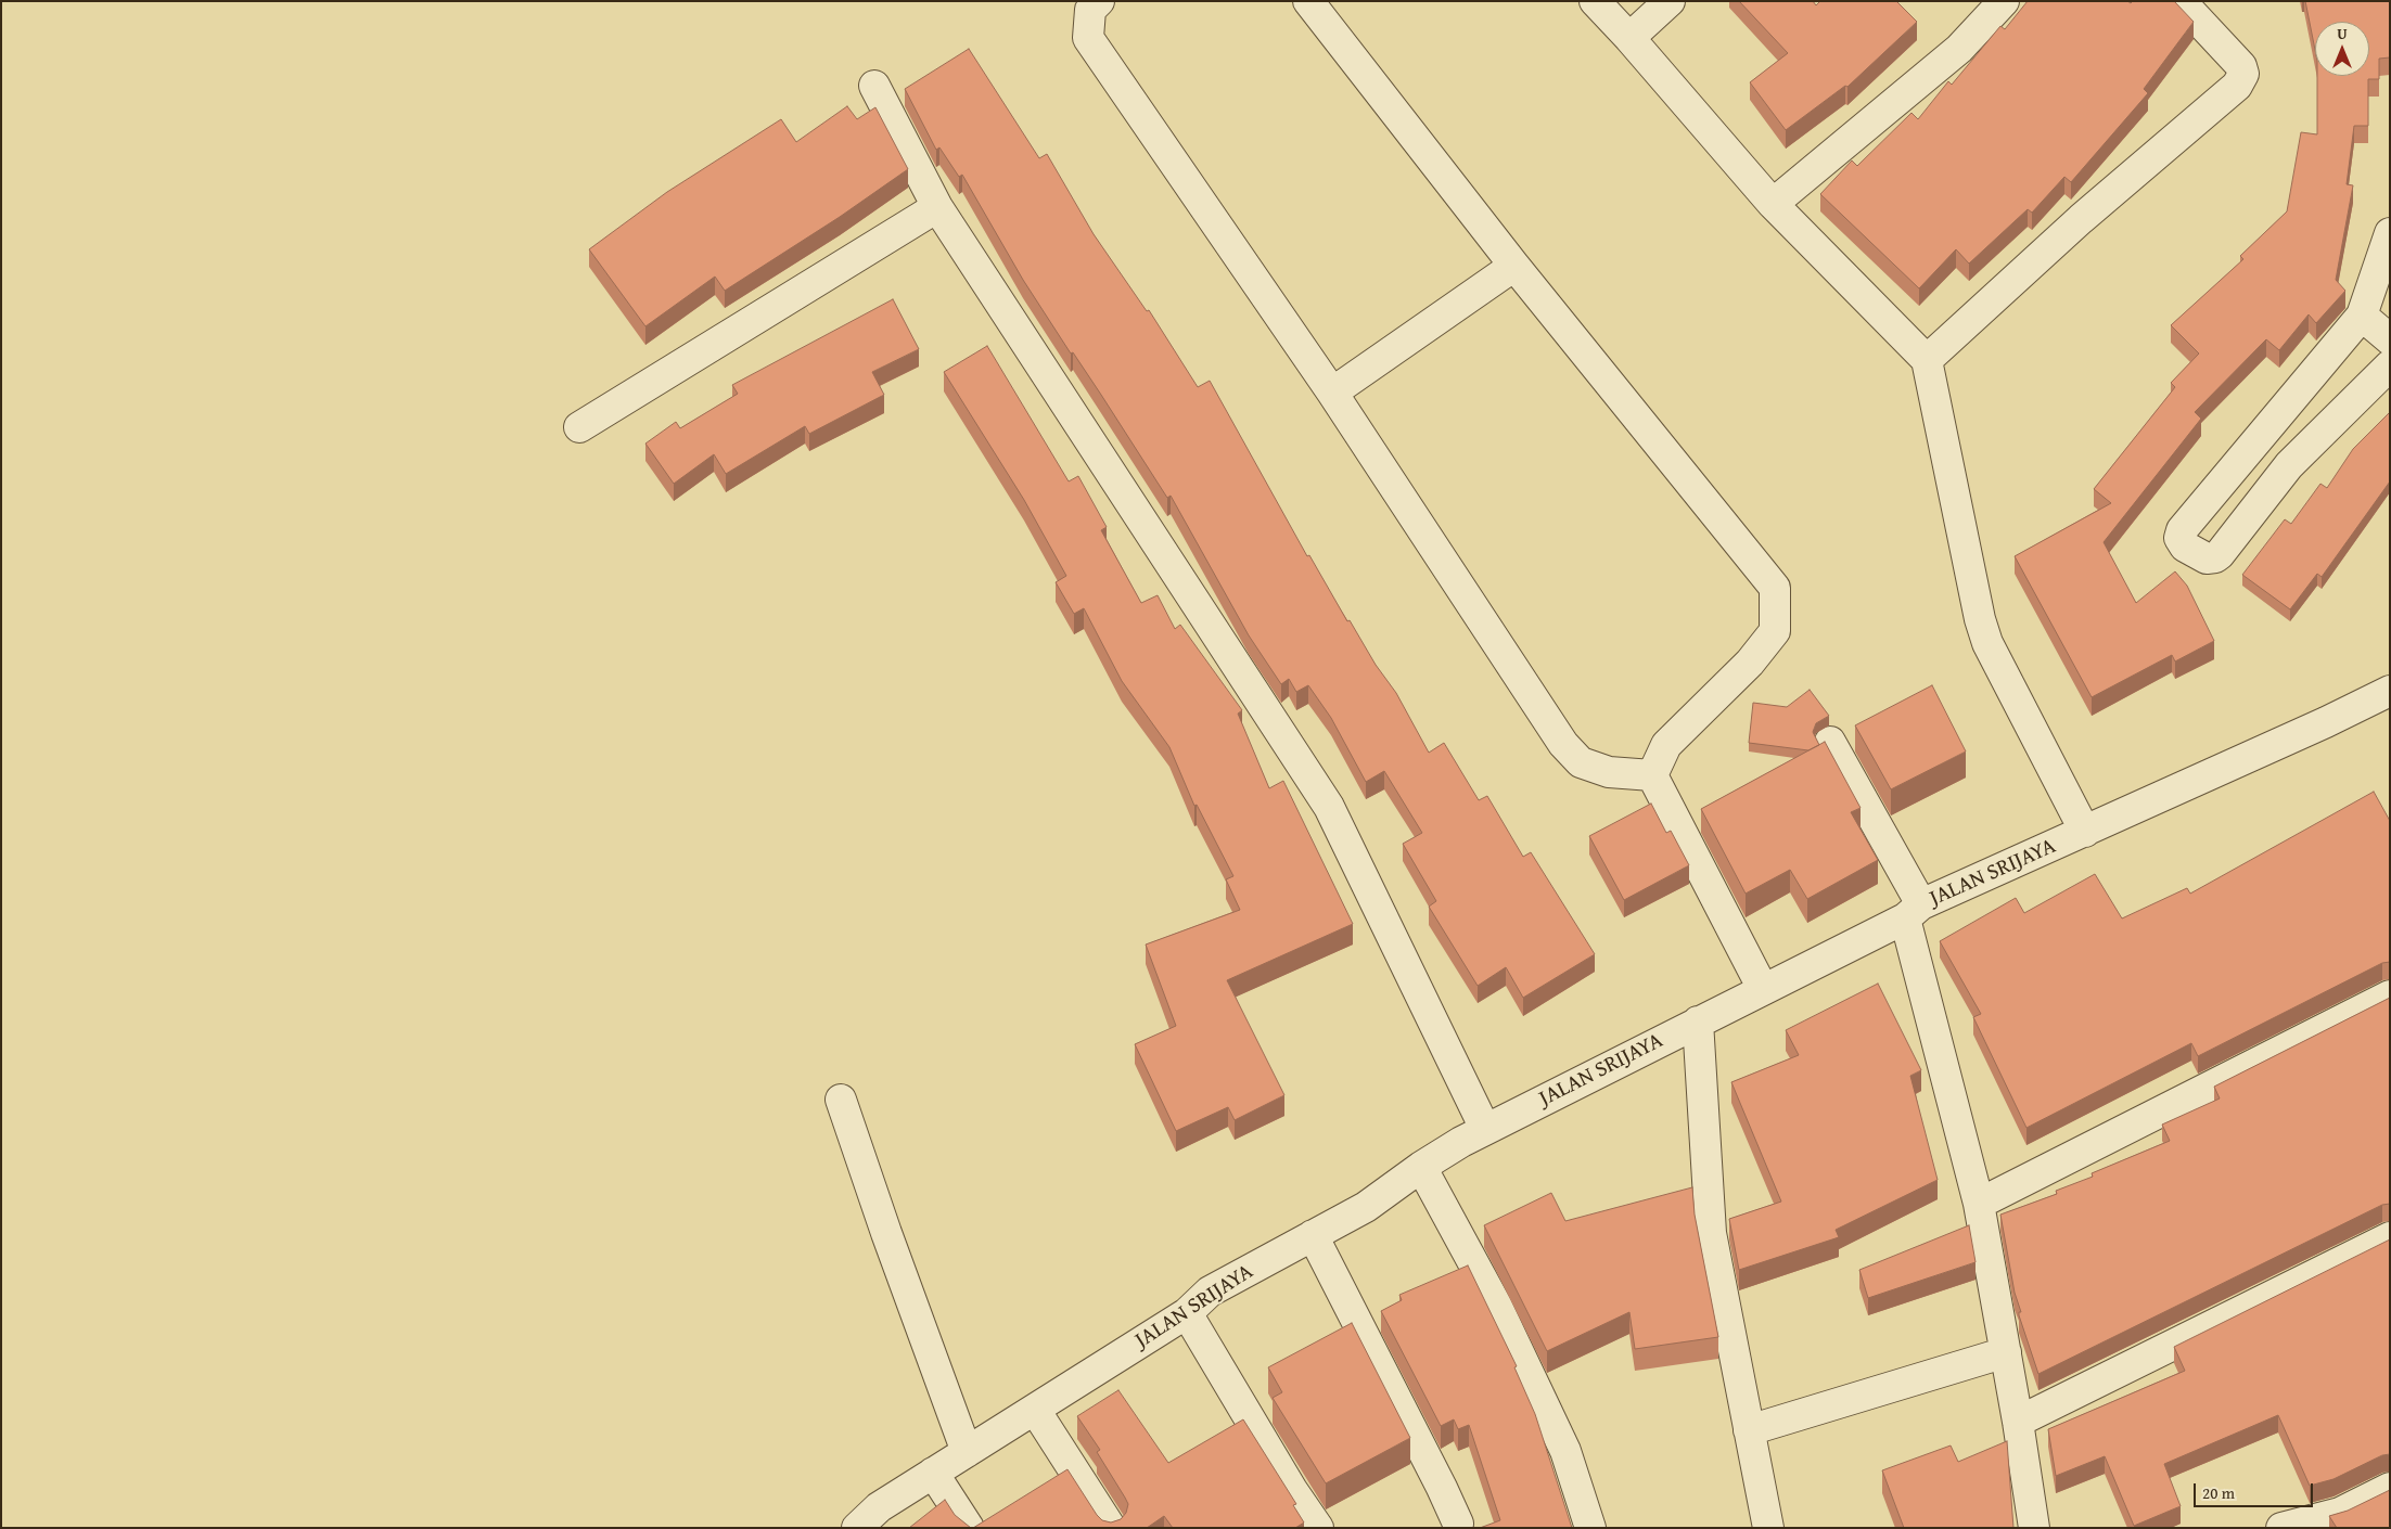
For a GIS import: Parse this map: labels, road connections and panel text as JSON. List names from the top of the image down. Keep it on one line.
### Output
{"streets":{"street":["JALAN SRIJAYA"]},"scale_bar":"20 m","north":"top"}
